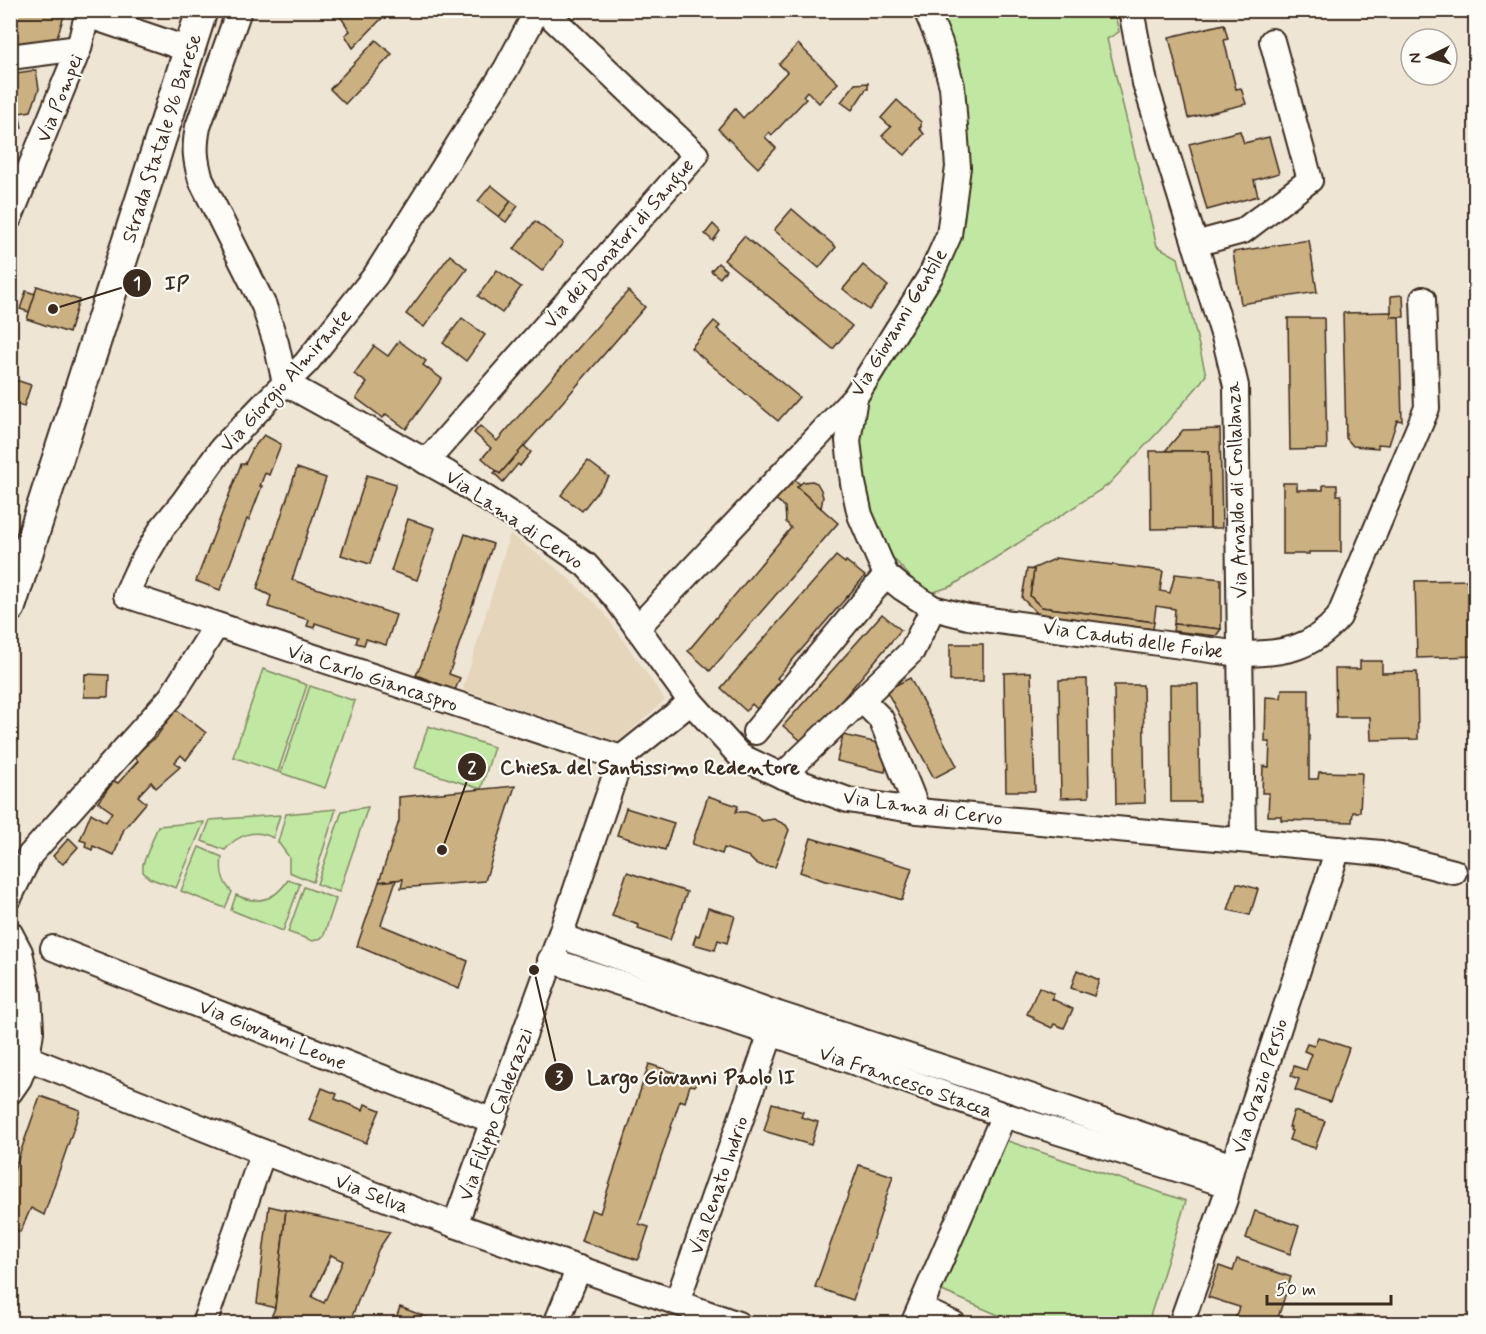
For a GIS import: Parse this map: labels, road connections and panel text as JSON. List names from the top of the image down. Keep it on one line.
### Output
{"streets":{"main road":["Strada Statale 96 Barese"],"street":["Via Pompei","Via dei Donatori di Sangue","Via Giovanni Gentile","Via Giorgio Almirante","Via Arnaldo di Crollalanza","Via Lama di Cervo","Via Caduti delle Foibe","Via Carlo Giancaspro","Via Giovanni Leone","Via Francesco Stacca","Via Orazio Persio","Via Filippo Calderazzi","Via Renato Indrio","Via Selva"]},"crossings":[["Via dei Donatori di Sangue","Via Lama di Cervo"],["Via Giovanni Gentile","Via Lama di Cervo"],["Via Giovanni Gentile","Via Caduti delle Foibe"],["Via Giorgio Almirante","Via Lama di Cervo"],["Via Giorgio Almirante","Via Carlo Giancaspro"],["Via Arnaldo di Crollalanza","Via Lama di Cervo"],["Via Arnaldo di Crollalanza","Via Caduti delle Foibe"],["Via Lama di Cervo","Via Orazio Persio"],["Via Carlo Giancaspro","Via Filippo Calderazzi"],["Via Giovanni Leone","Via Filippo Calderazzi"],["Via Francesco Stacca","Via Orazio Persio"],["Via Francesco Stacca","Via Filippo Calderazzi"],["Via Francesco Stacca","Via Renato Indrio"],["Via Filippo Calderazzi","Via Selva"],["Via Renato Indrio","Via Selva"]],"places":["IP","Chiesa del Santissimo Redentore","Largo Giovanni Paolo II"],"scale_bar":"50 m","north":"left"}
